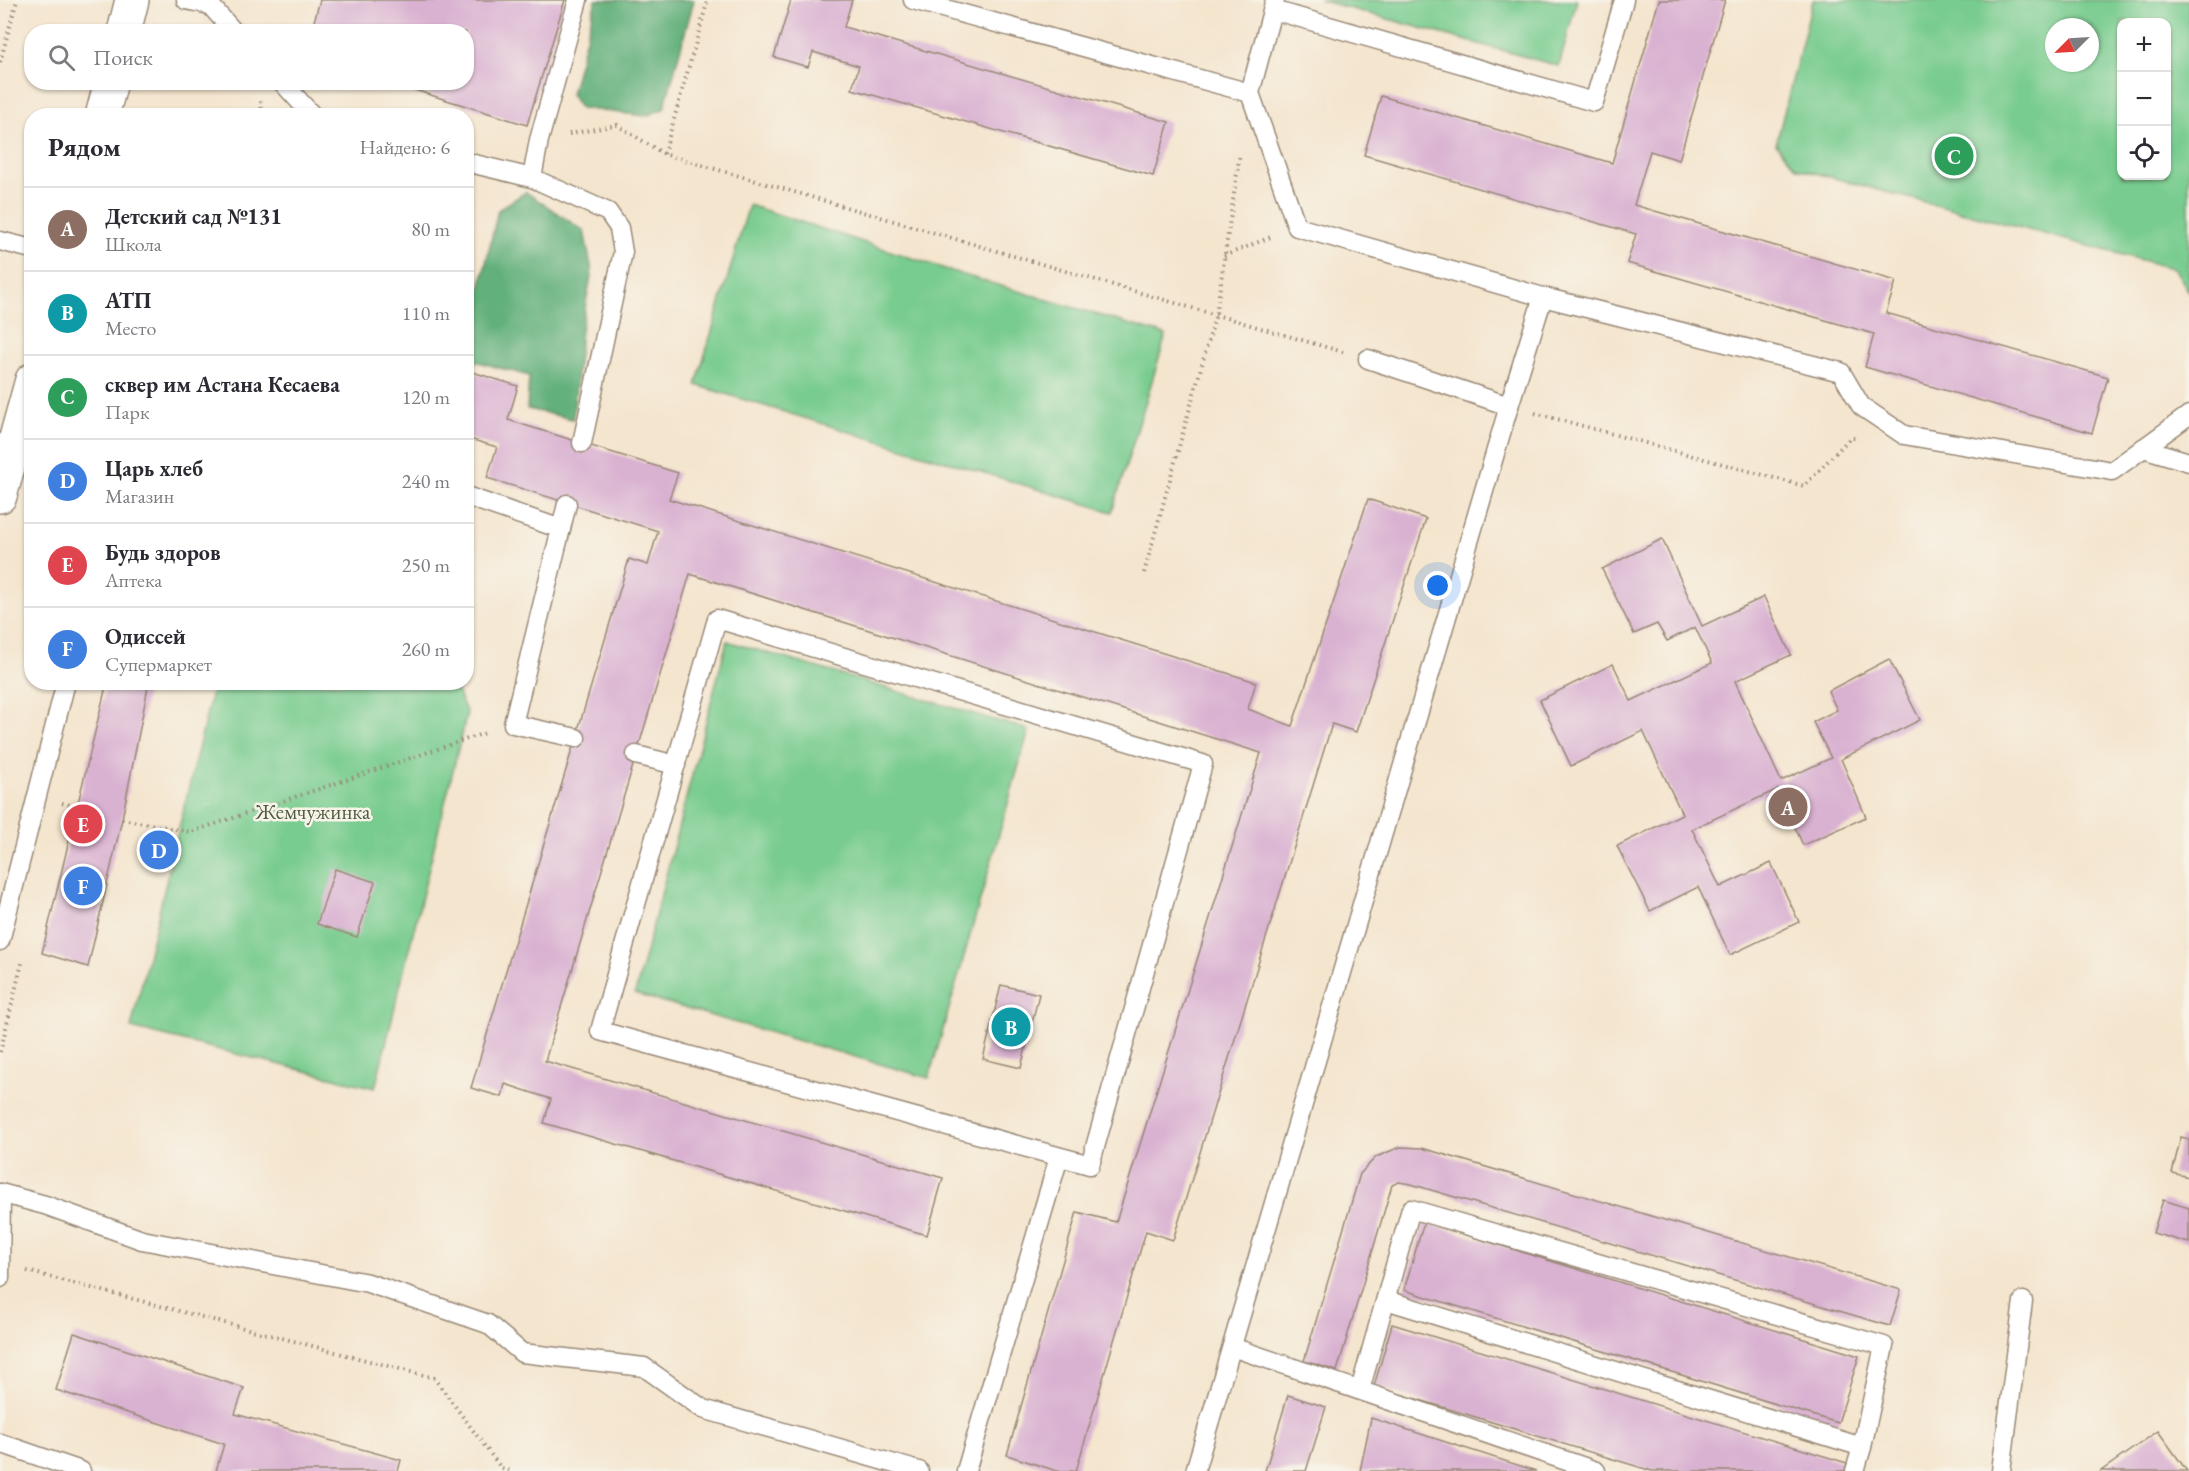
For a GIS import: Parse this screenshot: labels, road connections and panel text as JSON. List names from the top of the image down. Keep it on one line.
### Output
{"parks":["Жемчужинка"],"north":"bottom left","page":{"map_buttons":["+","−"],"search":"Поиск","heading":["Рядом","Найдено: 6"],"pins":["C","A","E","D","F","B"],"list":[{"mark":"A","name":"Детский сад №131","note":"Школа","value":"80 m"},{"mark":"B","name":"АТП","note":"Место","value":"110 m"},{"mark":"C","name":"сквер им Астана Кесаева","note":"Парк","value":"120 m"},{"mark":"D","name":"Царь хлеб","note":"Магазин","value":"240 m"},{"mark":"E","name":"Будь здоров","note":"Аптека","value":"250 m"},{"mark":"F","name":"Одиссей","note":"Супермаркет","value":"260 m"}]}}
